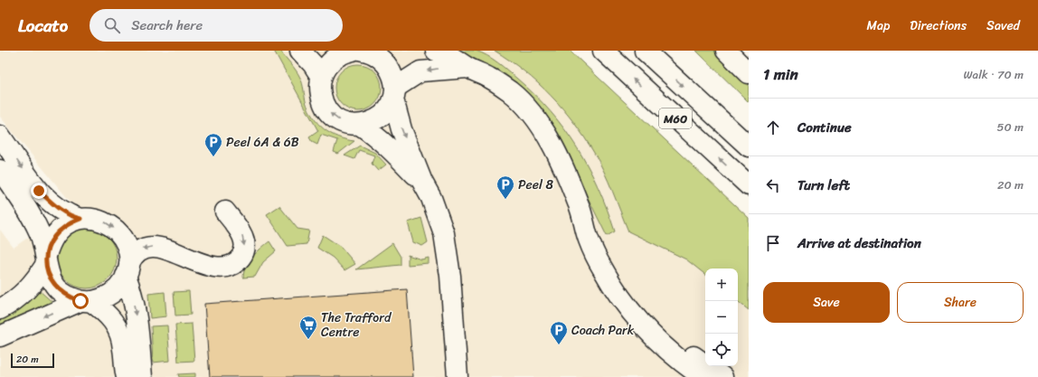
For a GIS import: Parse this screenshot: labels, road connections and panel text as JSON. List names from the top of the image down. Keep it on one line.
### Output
{"streets":{"main road":["M60"]},"places":{"parking":["Peel 6A & 6B","Peel 8","Coach Park"],"supermarket":["The Trafford Centre"]},"scale_bar":"20 m","page":{"header":"Locato","search":"Search here","nav":["Map","Directions","Saved"],"heading":["1 min","Walk · 70 m"],"list":[["Continue","50 m"],["Turn left","20 m"],"Arrive at destination"],"map_buttons":["+","−"],"buttons":["Save","Share"],"scale":"20 m"}}
